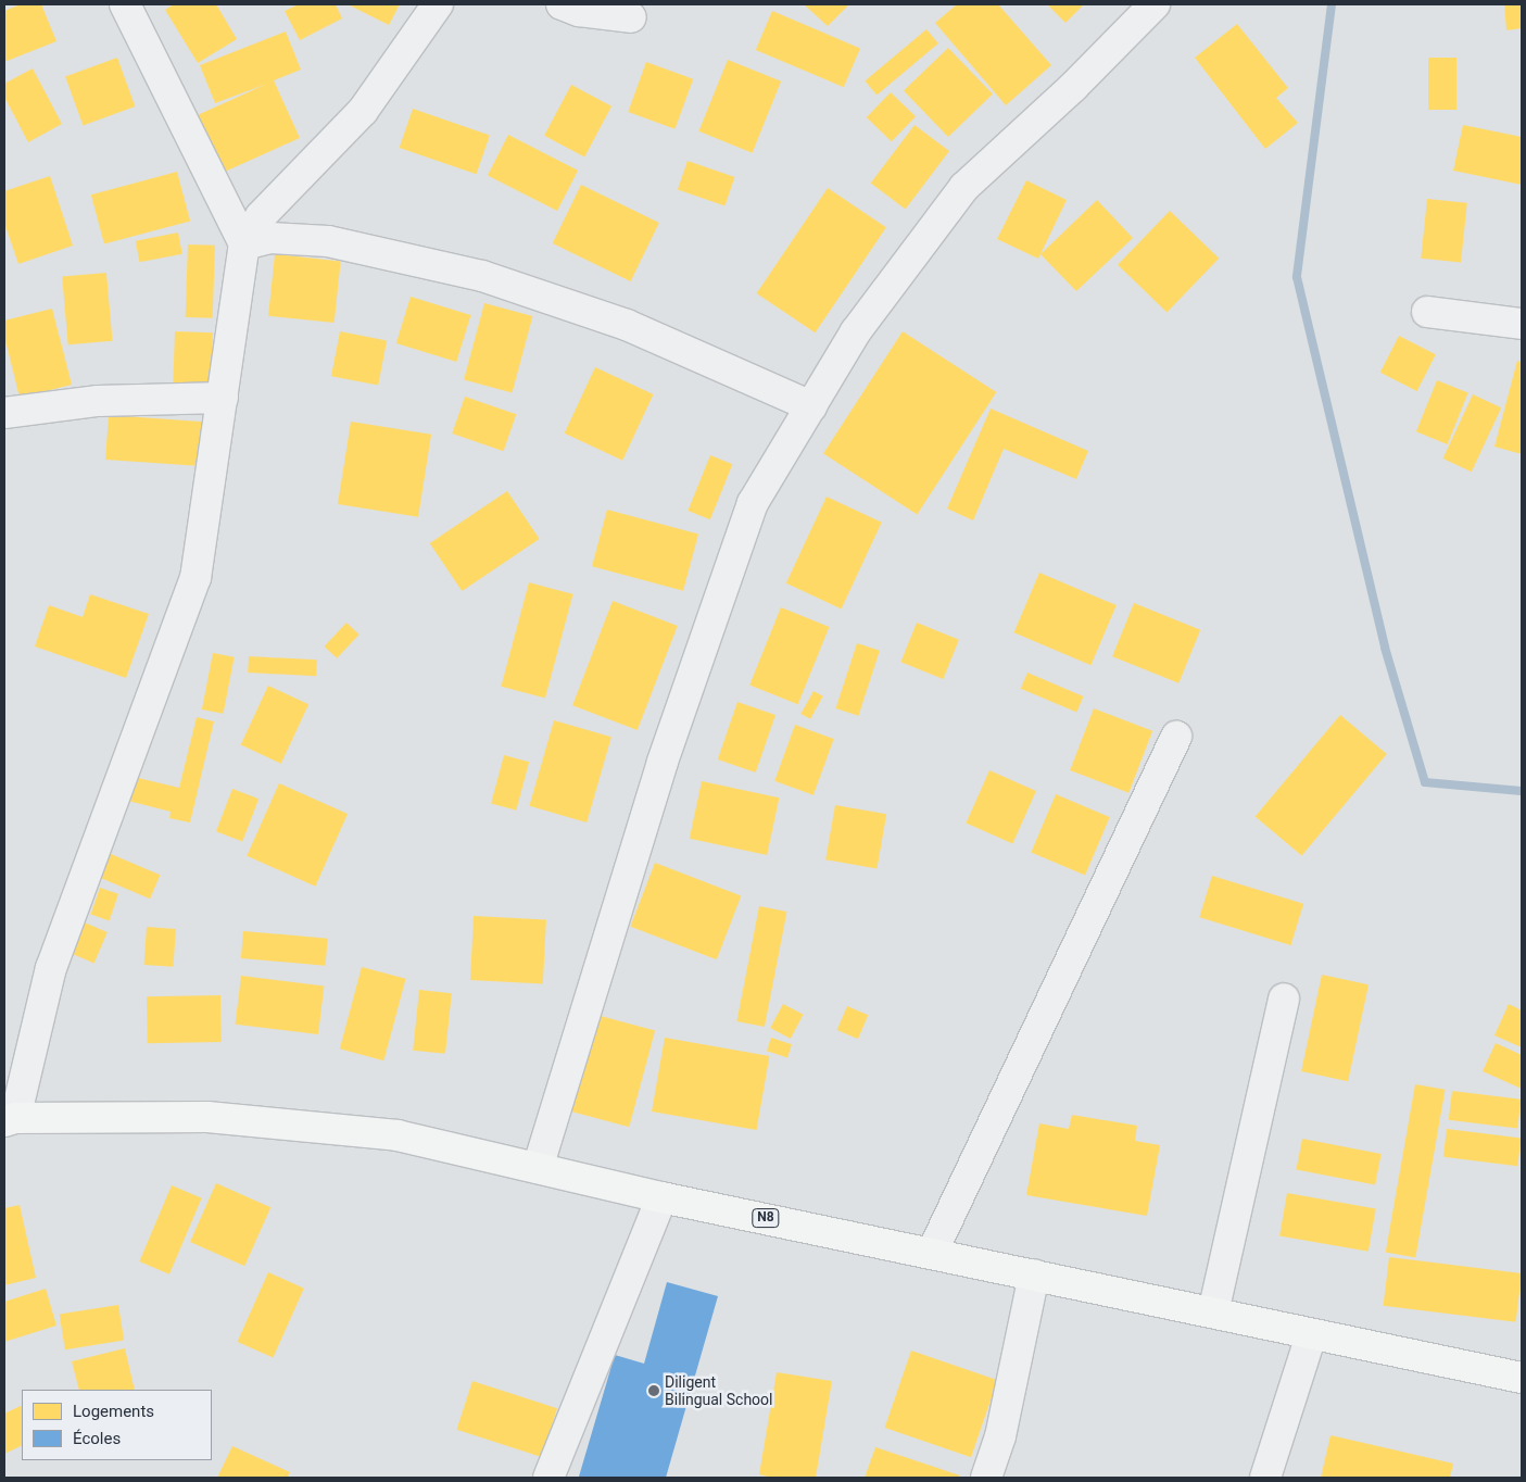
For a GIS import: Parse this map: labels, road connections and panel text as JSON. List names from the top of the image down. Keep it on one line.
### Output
{"streets":{"highway":["N8"]},"places":["Diligent Bilingual School"],"legend":["Logements","Écoles"]}
